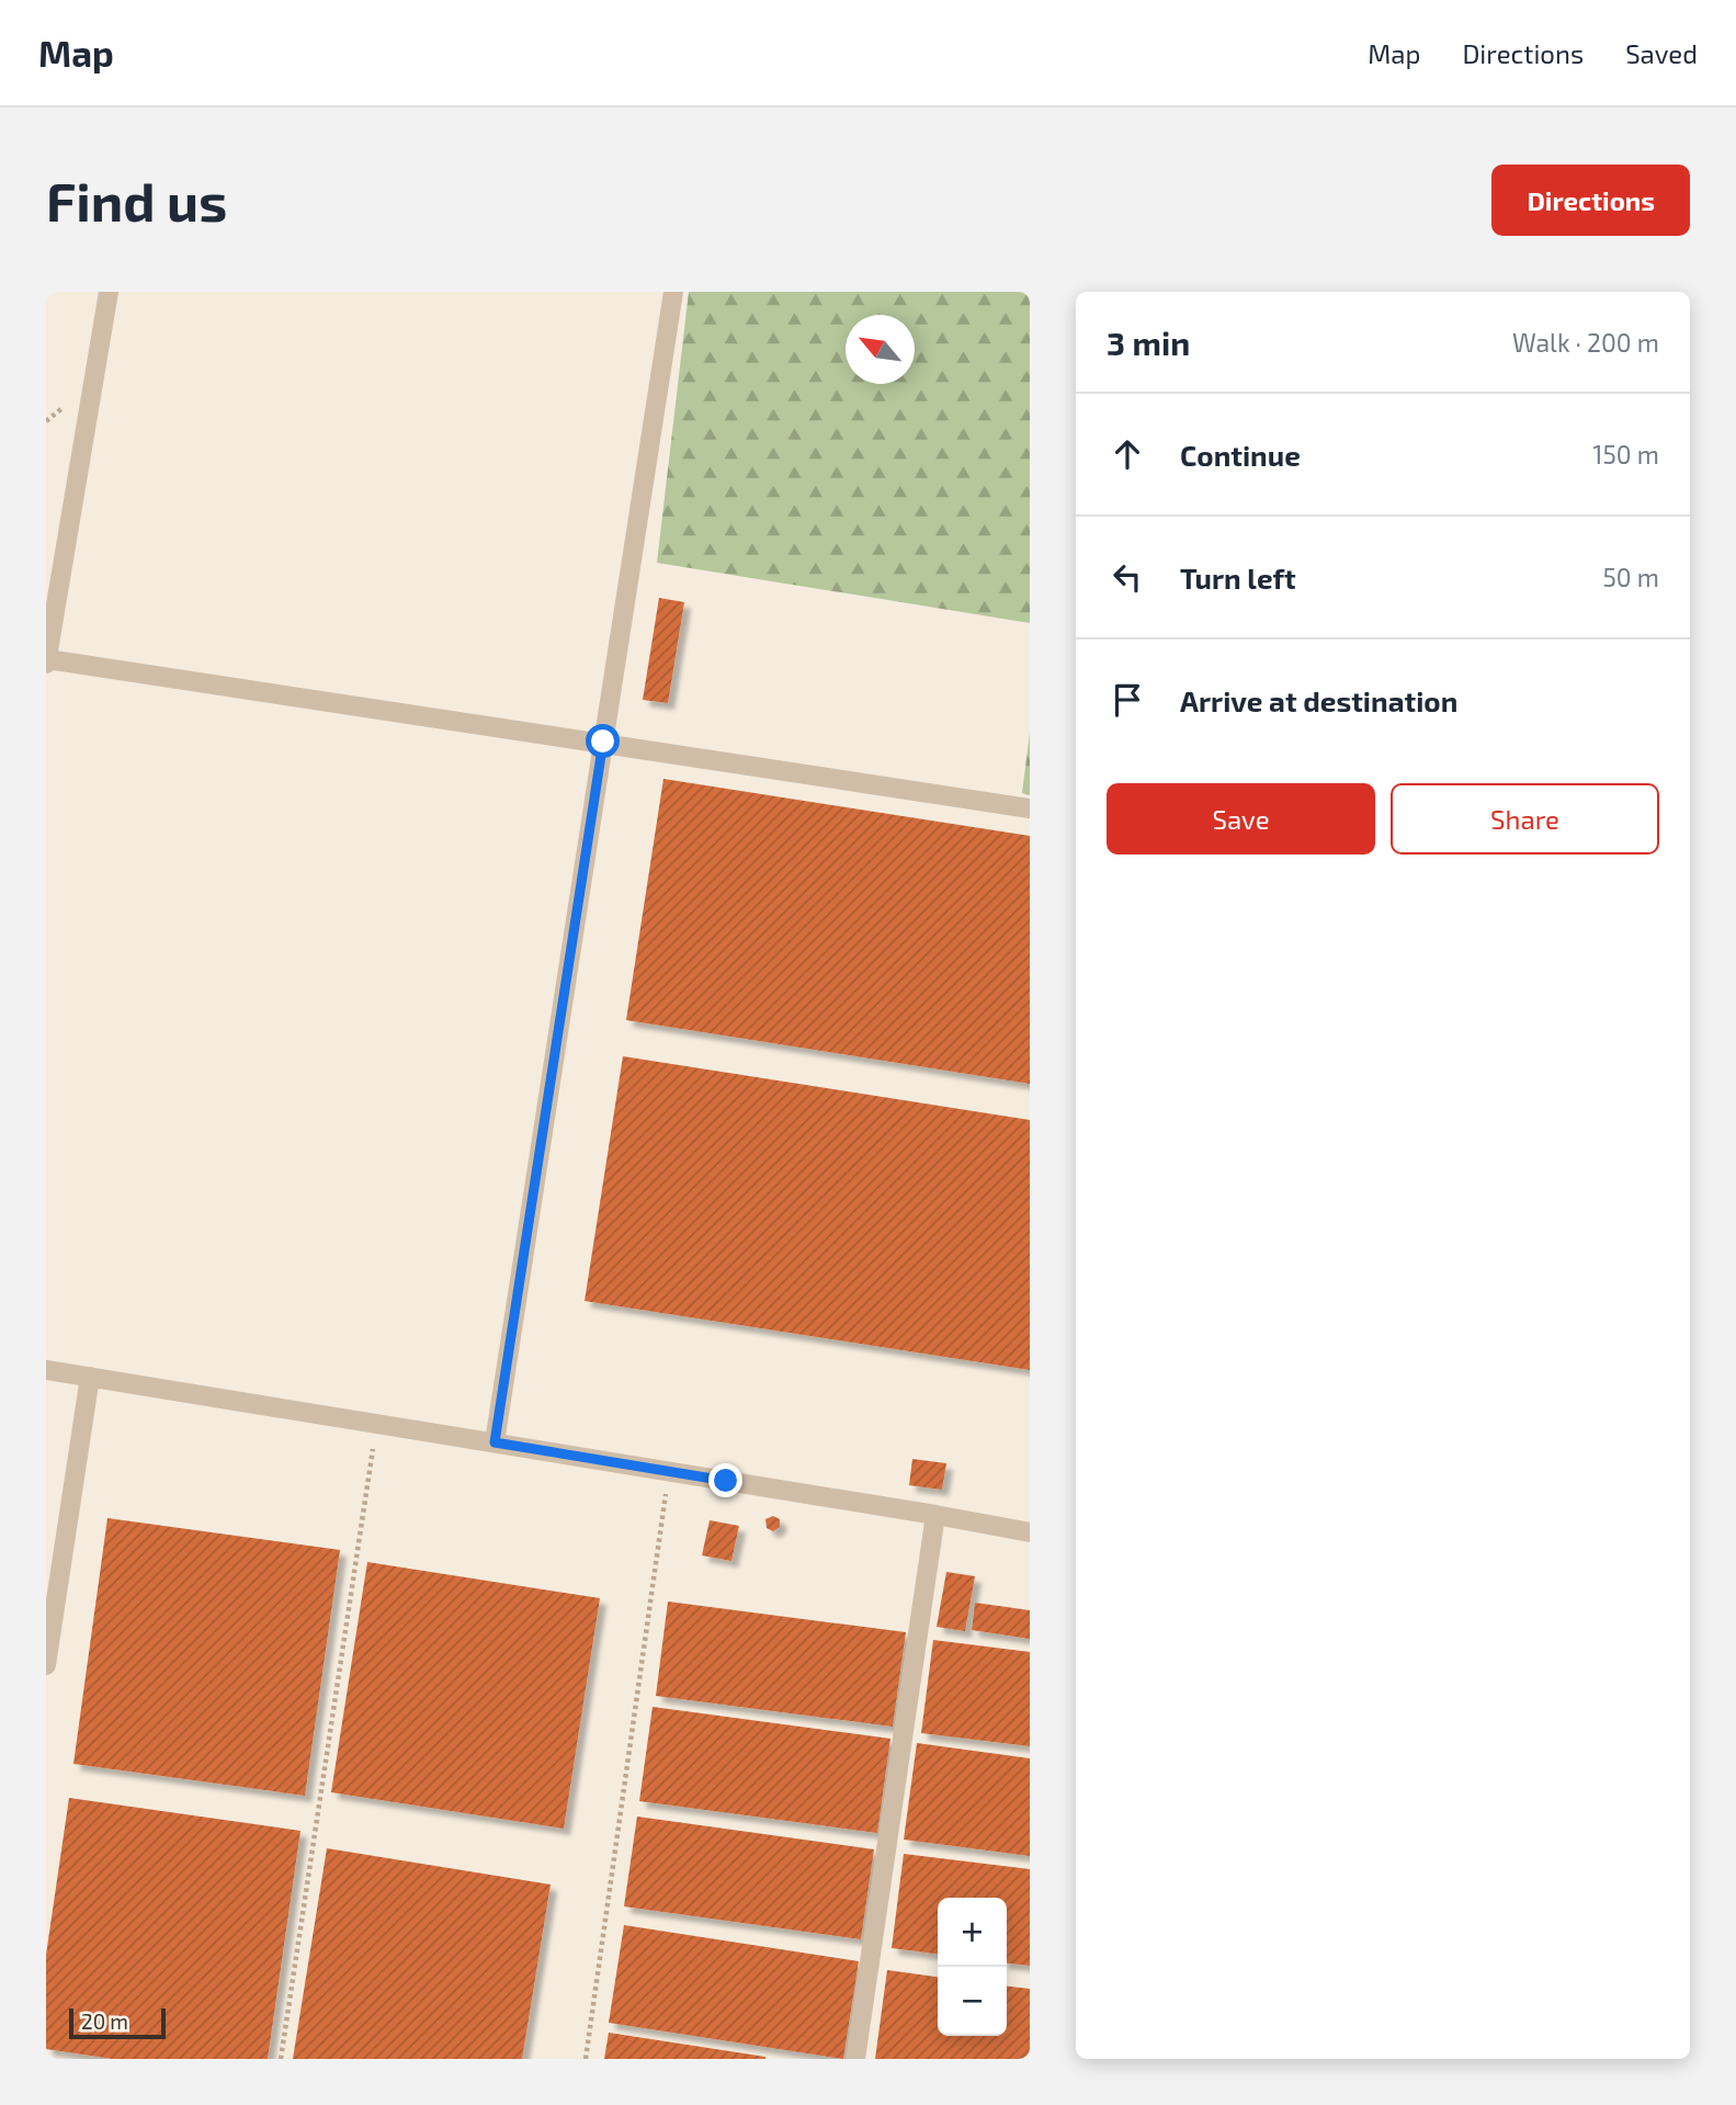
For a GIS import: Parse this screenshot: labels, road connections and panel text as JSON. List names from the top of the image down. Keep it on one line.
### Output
{"scale_bar":"20 m","north":"top left","page":{"header":"Map","nav":["Map","Directions","Saved"],"buttons":["Directions",["Save","Share"]],"title":"Find us","heading":["3 min","Walk · 200 m"],"list":[["Continue","150 m"],["Turn left","50 m"],"Arrive at destination"],"map_buttons":["+","−"],"scale":"20 m"}}
